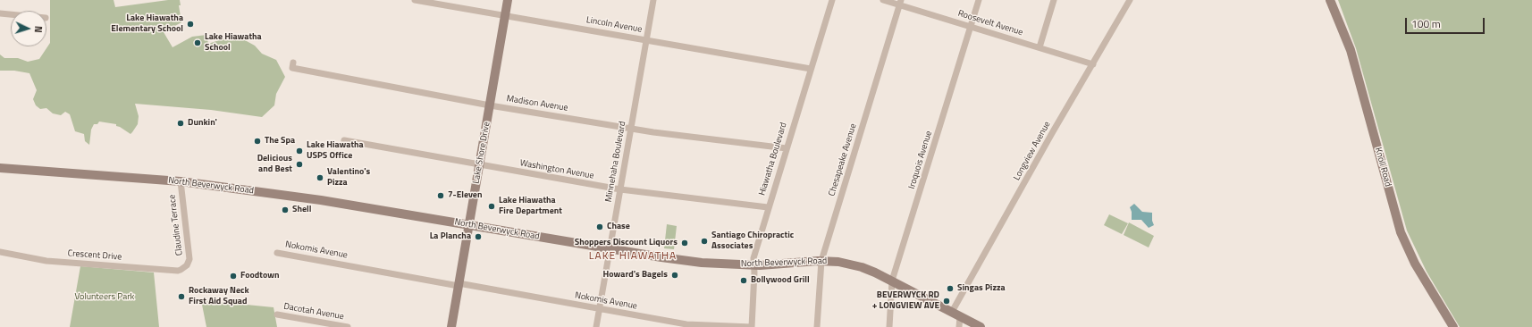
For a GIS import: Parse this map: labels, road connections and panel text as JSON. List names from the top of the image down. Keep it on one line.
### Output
{"streets":{"street":["Roosevelt Avenue","Lincoln Avenue","Madison Avenue","Longview Avenue","Lake Shore Drive","Hiawatha Boulevard","Chesapeake Avenue","Iroquois Avenue","Minnehaha Boulevard","Knoll Road","Washington Avenue","North Beverwyck Road","Claudine Terrace","Nokomis Avenue","Crescent Drive","Dacotah Avenue"]},"crossings":[["Roosevelt Avenue","Longview Avenue"],["Roosevelt Avenue","Chesapeake Avenue"],["Roosevelt Avenue","Iroquois Avenue"],["Lincoln Avenue","Lake Shore Drive"],["Lincoln Avenue","Hiawatha Boulevard"],["Lincoln Avenue","Minnehaha Boulevard"],["Madison Avenue","Lake Shore Drive"],["Madison Avenue","Hiawatha Boulevard"],["Madison Avenue","Minnehaha Boulevard"],["Longview Avenue","North Beverwyck Road"],["Lake Shore Drive","Washington Avenue"],["Lake Shore Drive","North Beverwyck Road"],["Lake Shore Drive","Nokomis Avenue"],["Hiawatha Boulevard","Washington Avenue"],["Hiawatha Boulevard","North Beverwyck Road"],["Hiawatha Boulevard","Nokomis Avenue"],["Chesapeake Avenue","North Beverwyck Road"],["Iroquois Avenue","North Beverwyck Road"],["Minnehaha Boulevard","Washington Avenue"],["Minnehaha Boulevard","North Beverwyck Road"],["Minnehaha Boulevard","Nokomis Avenue"],["North Beverwyck Road","Claudine Terrace"],["Claudine Terrace","Crescent Drive"]],"districts":["LAKE HIAWATHA"],"parks":["Volunteers Park"],"places":["Lake Hiawatha Elementary School","Lake Hiawatha School","Dunkin'","The Spa","Lake Hiawatha USPS Office","Delicious and Best","Valentino's Pizza","7-Eleven","Lake Hiawatha Fire Department","Shell","Chase","La Plancha","Santiago Chiropractic Associates","Shoppers Discount Liquors","Howard's Bagels","Foodtown","Bollywood Grill","Singas Pizza","Rockaway Neck First Aid Squad","BEVERWYCK RD + LONGVIEW AVE"],"scale_bar":"100 m","north":"right"}
